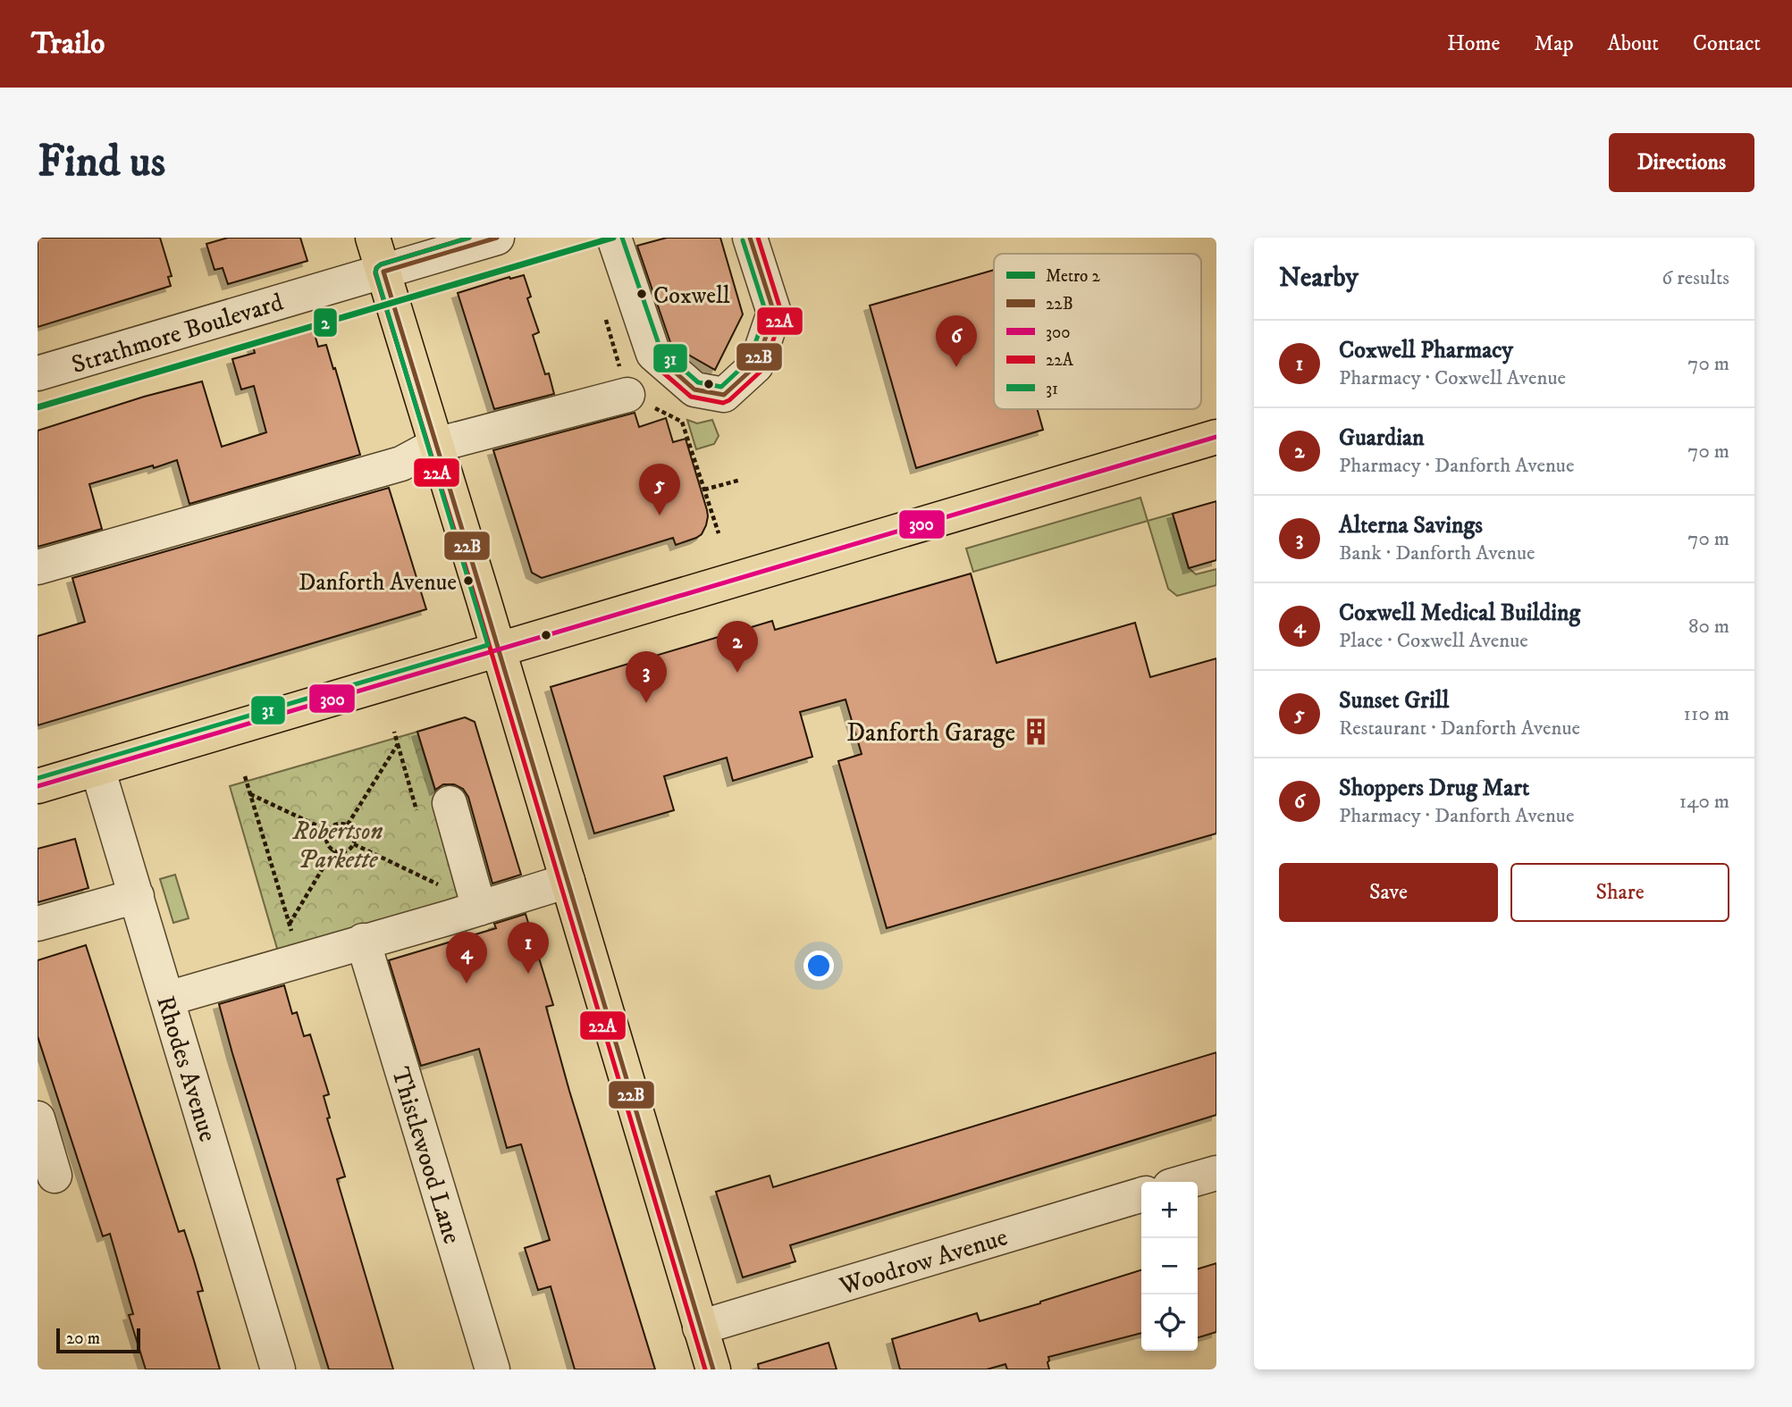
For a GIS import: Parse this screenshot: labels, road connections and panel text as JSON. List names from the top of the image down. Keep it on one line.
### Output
{"streets":{"street":["Strathmore Boulevard","Rhodes Avenue","Thistlewood Lane","Woodrow Avenue"]},"parks":["Robertson Parkette"],"places":{"other":["Coxwell","Danforth Avenue"],"building":["Danforth Garage"]},"lines":["metro line 2","transit line 22B","transit line 22A","transit line 31","transit line 300"],"legend":["Metro 2","22B","300","22A","31"],"scale_bar":"20 m","page":{"header":"Trailo","nav":["Home","Map","About","Contact"],"buttons":["Directions",["Save","Share"]],"title":"Find us","heading":["Nearby","6 results"],"pins":["6","5","2","3","1","4"],"list":[{"mark":"1","name":"Coxwell Pharmacy","note":"Pharmacy · Coxwell Avenue","value":"70 m"},{"mark":"2","name":"Guardian","note":"Pharmacy · Danforth Avenue","value":"70 m"},{"mark":"3","name":"Alterna Savings","note":"Bank · Danforth Avenue","value":"70 m"},{"mark":"4","name":"Coxwell Medical Building","note":"Place · Coxwell Avenue","value":"80 m"},{"mark":"5","name":"Sunset Grill","note":"Restaurant · Danforth Avenue","value":"110 m"},{"mark":"6","name":"Shoppers Drug Mart","note":"Pharmacy · Danforth Avenue","value":"140 m"}],"map_buttons":["+","−"],"scale":"20 m"}}
